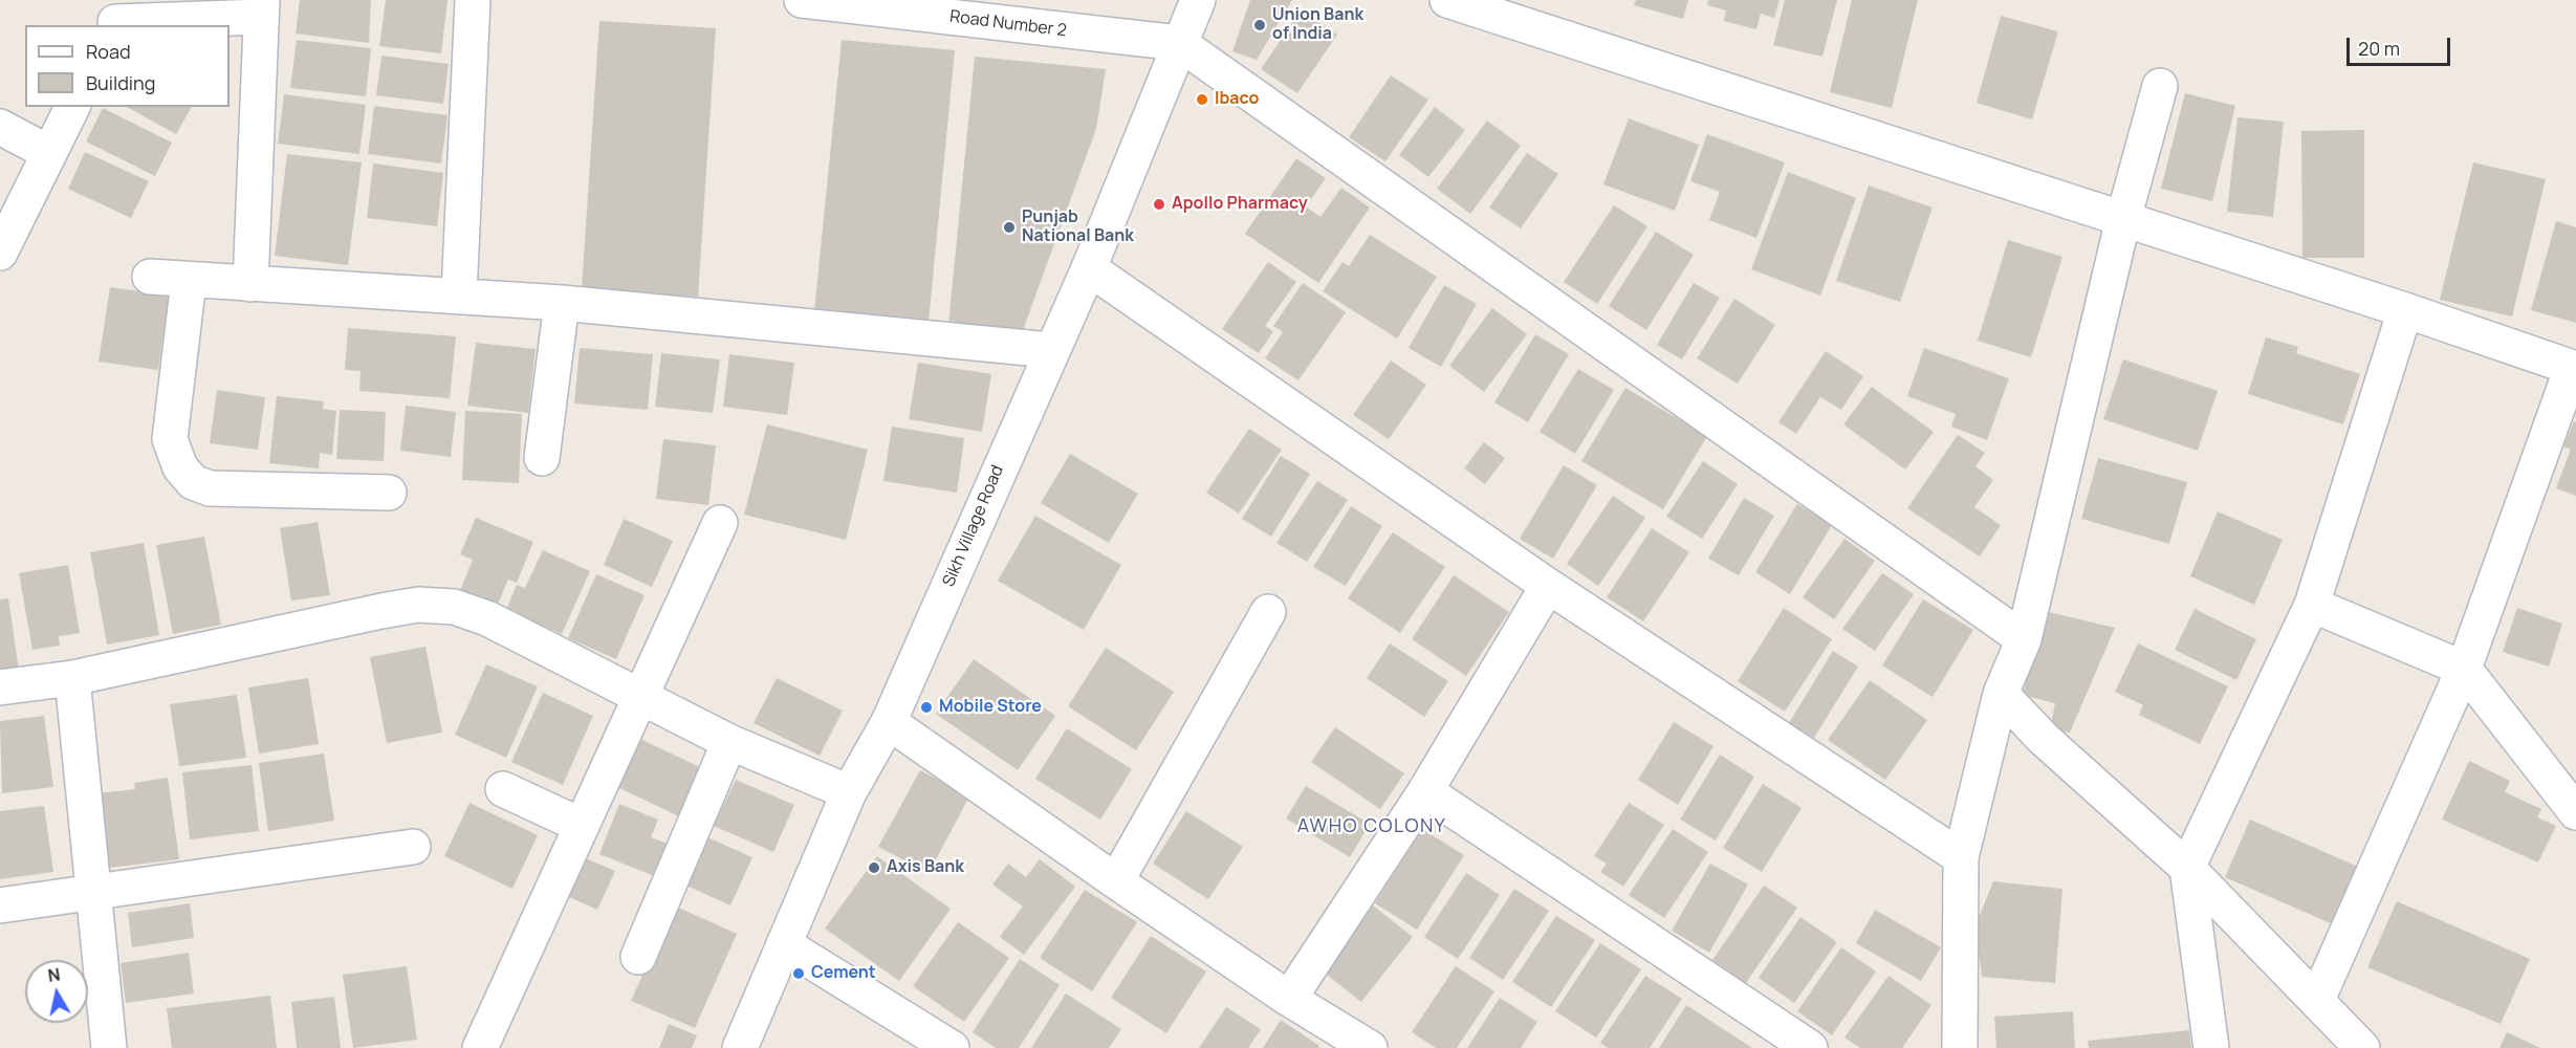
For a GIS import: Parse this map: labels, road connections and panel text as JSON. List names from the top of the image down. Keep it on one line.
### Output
{"streets":{"street":["Road Number 2","Sikh Village Road"]},"crossings":[["Road Number 2","Sikh Village Road"]],"districts":["AWHO COLONY"],"places":["Union Bank of India","Ibaco","Apollo Pharmacy","Punjab National Bank","Mobile Store","Axis Bank","Cement"],"legend":["Road","Building"],"scale_bar":"20 m","north":"top"}
